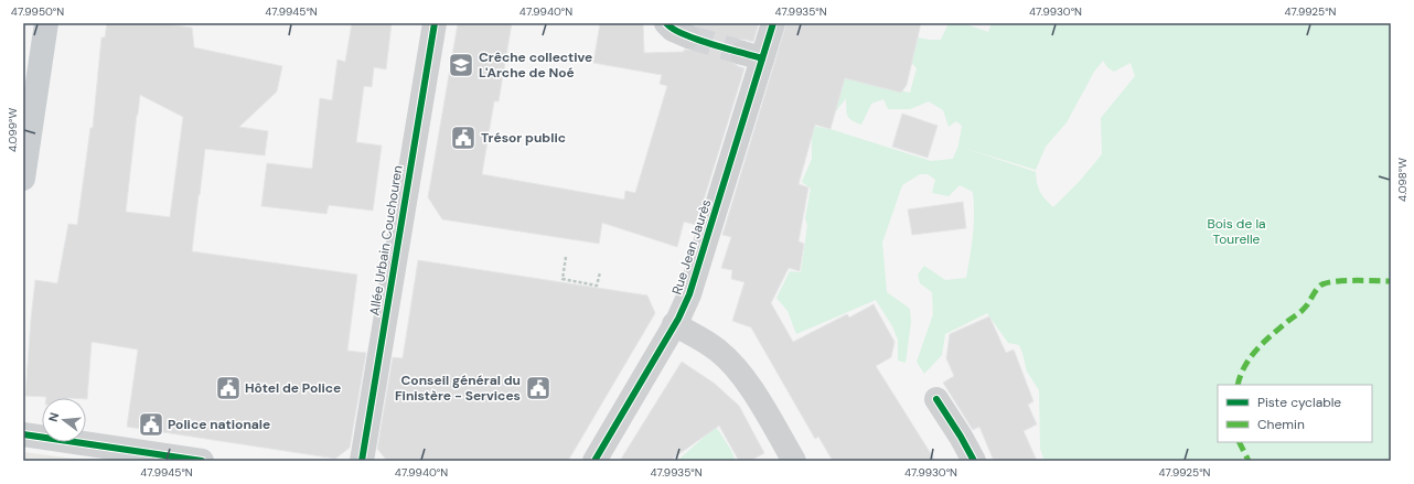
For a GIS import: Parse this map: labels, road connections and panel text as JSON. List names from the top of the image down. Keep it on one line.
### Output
{"streets":{"street":["Allée Urbain Couchouren","Rue Jean Jaurès"]},"parks":["Bois de la Tourelle"],"places":{"school or university":["Crêche collective L'Arche de Noé"],"public building":["Trésor public","Hôtel de Police","Conseil général du Finistère - Services","Police nationale"]},"legend":["Piste cyclable","Chemin"],"north":"left","coordinates":["47.9950°N","47.9945°N","47.9940°N","47.9935°N","47.9930°N","47.9925°N","4.099°W","4.098°W"]}
